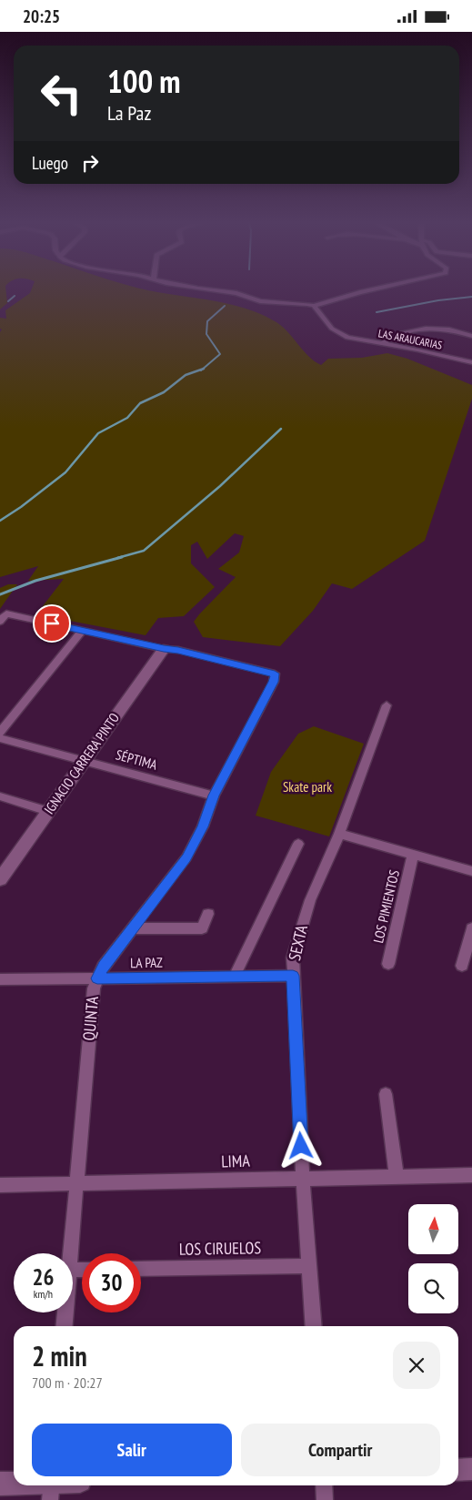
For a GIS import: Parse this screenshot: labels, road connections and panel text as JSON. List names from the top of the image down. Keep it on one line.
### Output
{"streets":{"street":["LAS ARAUCARIAS","SÉPTIMA","IGNACIO CARRERA PINTO","LOS PIMIENTOS","SEXTA","LA PAZ","QUINTA","LIMA","LOS CIRUELOS"]},"crossings":[["SÉPTIMA","IGNACIO CARRERA PINTO"],["SÉPTIMA","QUINTA"],["IGNACIO CARRERA PINTO","QUINTA"],["SEXTA","LA PAZ"],["SEXTA","LIMA"],["SEXTA","LOS CIRUELOS"],["LA PAZ","QUINTA"],["QUINTA","LIMA"]],"parks":["Skate park"],"north":"top","page":{"status":"20:25","turn":["100 m","La Paz"],"then":"Luego","speed":"26 km/h","limit":"30","heading":["2 min","700 m · 20:27"],"buttons":["Salir","Compartir"]}}
